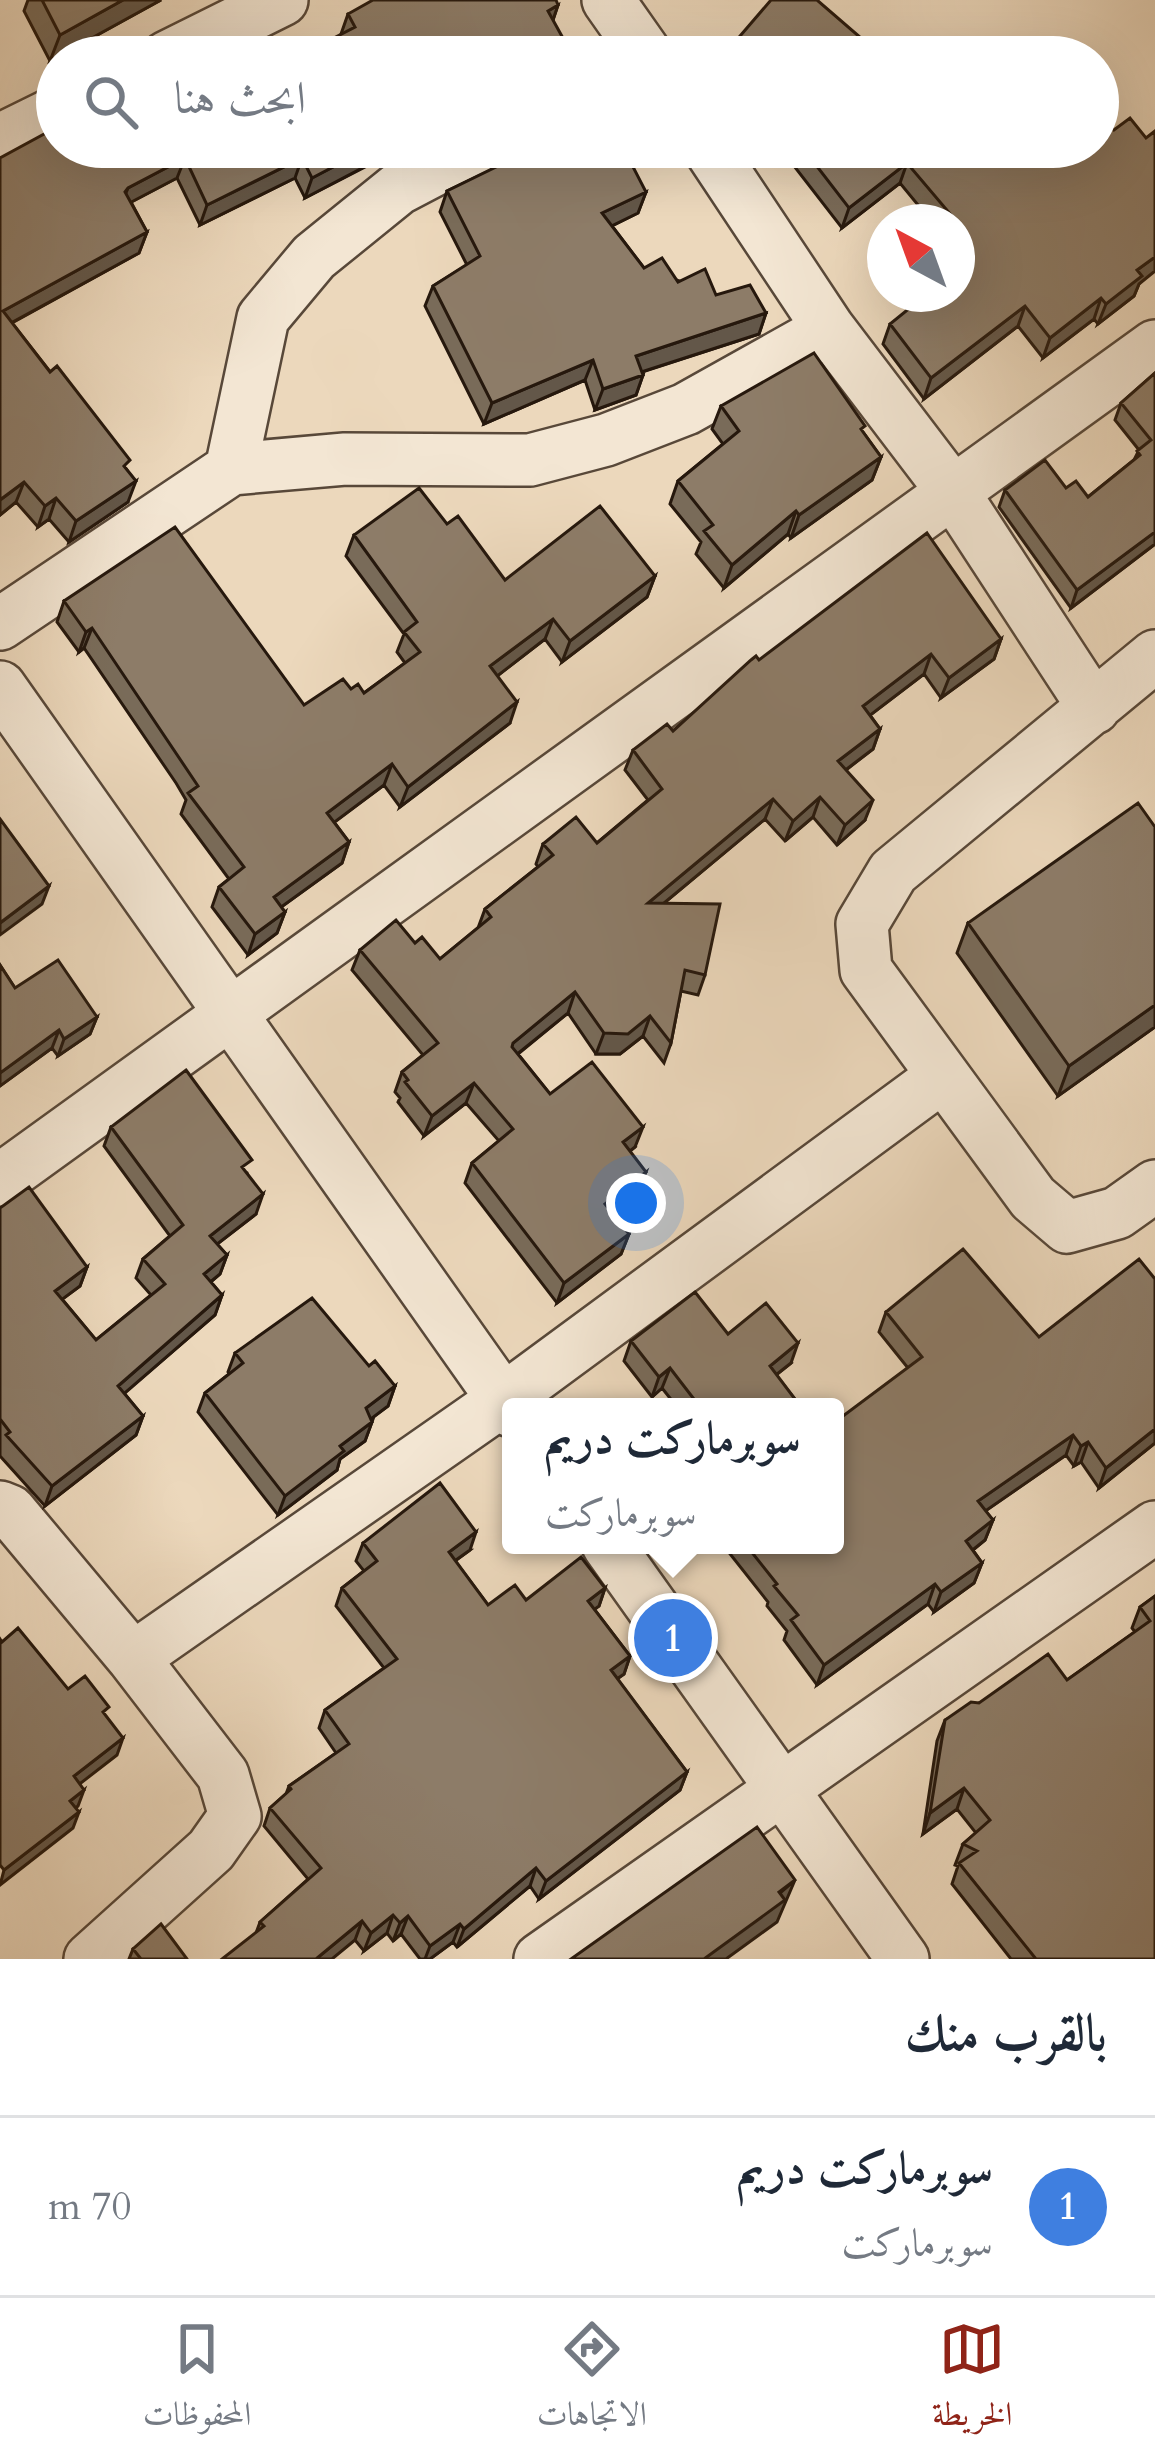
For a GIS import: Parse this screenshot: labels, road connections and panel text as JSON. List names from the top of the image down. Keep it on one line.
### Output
{"north":"top left","page":{"search":"ابحث هنا","popup":["سوبرماركت دريم","سوبرماركت"],"pins":"1","heading":"بالقرب منك","list":[{"mark":"1","name":"سوبرماركت دريم","note":"سوبرماركت","value":"70 m"}],"nav":["الخريطة","الاتجاهات","المحفوظات"]}}
